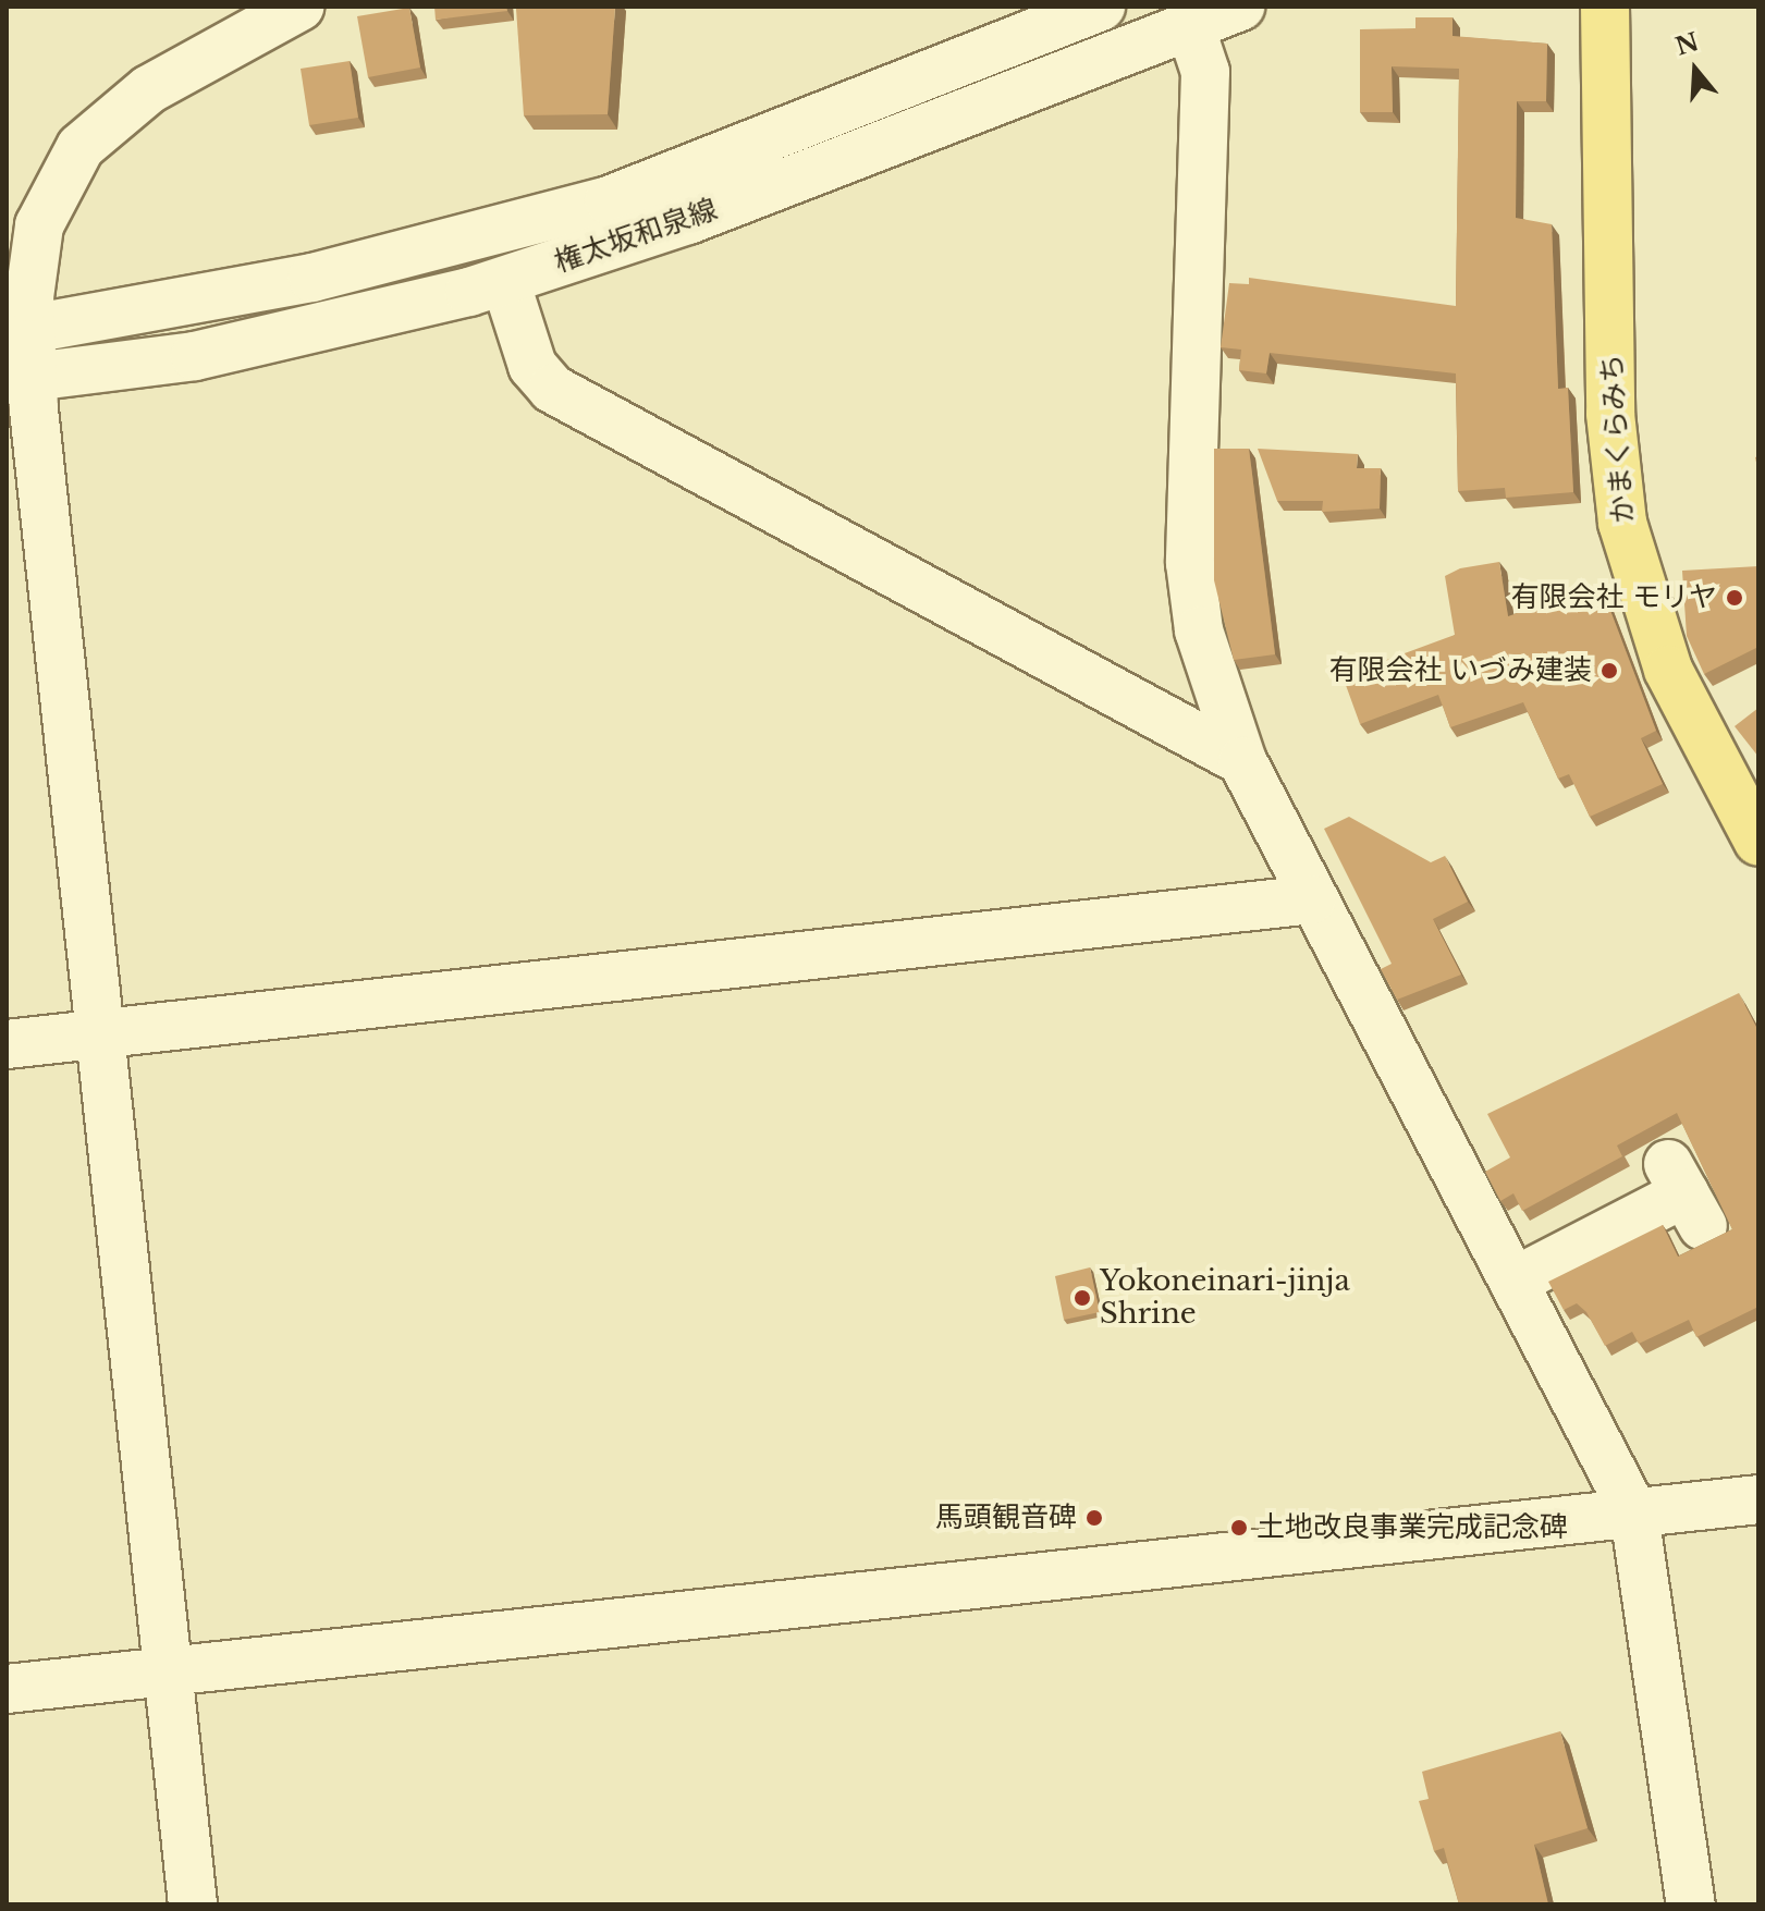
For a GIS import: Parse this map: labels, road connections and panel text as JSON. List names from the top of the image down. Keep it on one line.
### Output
{"streets":{"main road":["かまくらみち"],"street":["権太坂和泉線"]},"places":["有限会社 モリヤ","有限会社 いづみ建装","Yokoneinari-jinja Shrine","馬頭観音碑","土地改良事業完成記念碑"],"north":"top"}
